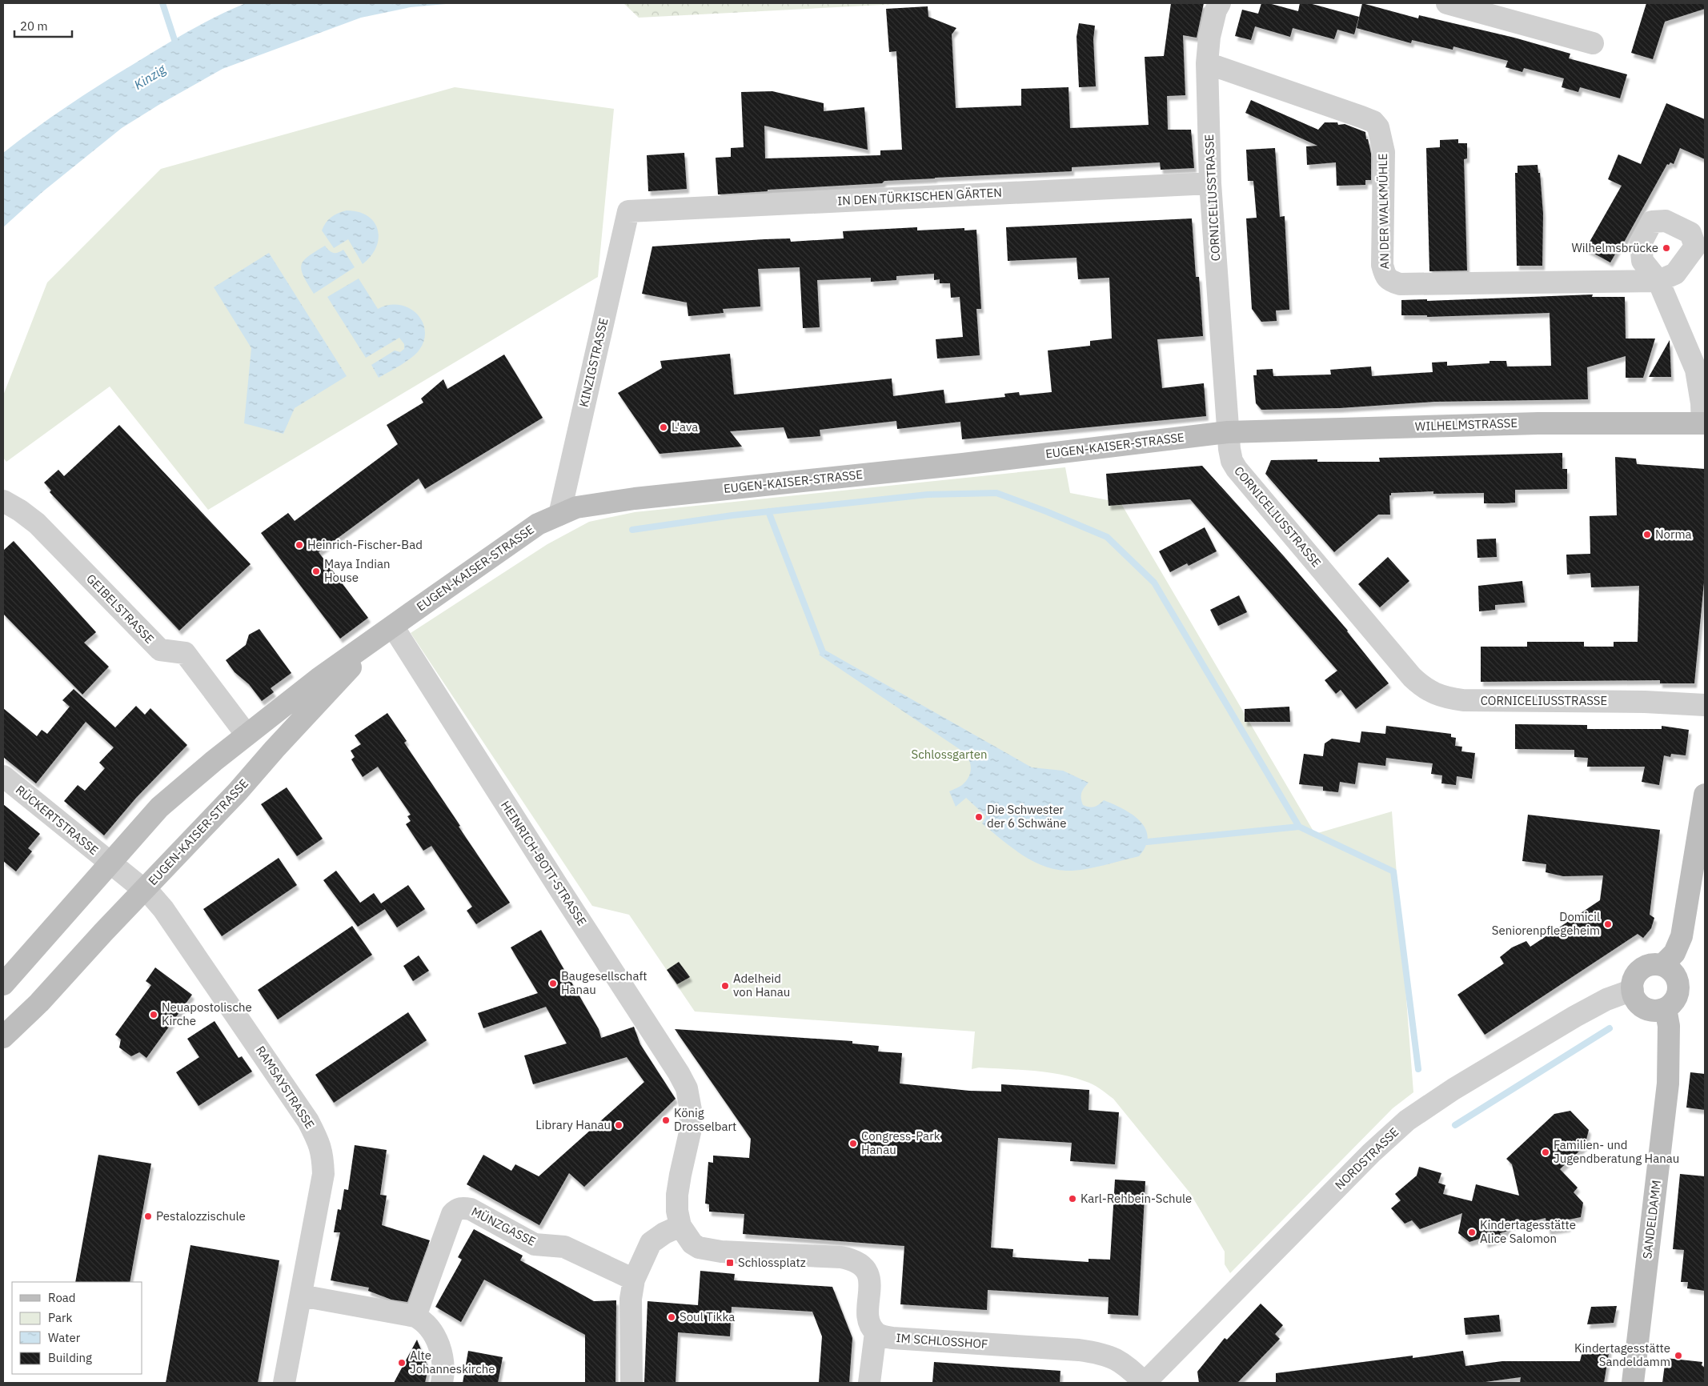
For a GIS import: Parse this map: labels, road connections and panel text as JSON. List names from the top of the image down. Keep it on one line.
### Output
{"streets":{"main road":["WILHELMSTRASSE","EUGEN-KAISER-STRASSE","SANDELDAMM"],"street":["IN DEN TÜRKISCHEN GÄRTEN","CORNICELIUSSTRASSE","AN DER WALKMÜHLE","KINZIGSTRASSE","GEIBELSTRASSE","RÜCKERTSTRASSE","HEINRICH-BOTT-STRASSE","RAMSAYSTRASSE","NORDSTRASSE","MÜNZGASSE","IM SCHLOSSHOF"]},"crossings":[["IN DEN TÜRKISCHEN GÄRTEN","CORNICELIUSSTRASSE"],["IN DEN TÜRKISCHEN GÄRTEN","KINZIGSTRASSE"],["CORNICELIUSSTRASSE","AN DER WALKMÜHLE"],["CORNICELIUSSTRASSE","WILHELMSTRASSE"],["CORNICELIUSSTRASSE","EUGEN-KAISER-STRASSE"],["AN DER WALKMÜHLE","WILHELMSTRASSE"],["KINZIGSTRASSE","EUGEN-KAISER-STRASSE"],["WILHELMSTRASSE","EUGEN-KAISER-STRASSE"],["EUGEN-KAISER-STRASSE","GEIBELSTRASSE"],["EUGEN-KAISER-STRASSE","RÜCKERTSTRASSE"],["EUGEN-KAISER-STRASSE","HEINRICH-BOTT-STRASSE"],["EUGEN-KAISER-STRASSE","RAMSAYSTRASSE"],["RÜCKERTSTRASSE","RAMSAYSTRASSE"],["NORDSTRASSE","SANDELDAMM"],["NORDSTRASSE","IM SCHLOSSHOF"]],"water":["Kinzig"],"parks":["Schlossgarten"],"places":{"other":["Wilhelmsbrücke","L'ava","Norma","Heinrich-Fischer-Bad","Maya Indian House","Die Schwester der 6 Schwäne","Domicil Seniorenpflegeheim","Baugesellschaft Hanau","Adelheid von Hanau","Neuapostolische Kirche","König Drosselbart","Library Hanau","Congress-Park Hanau","Familien- und Jugendberatung Hanau","Karl-Rehbein-Schule","Pestalozzischule","Kindertagesstätte Alice Salomon","Soul Tikka","Kindertagesstätte Sandeldamm","Alte Johanneskirche"],"transit":["Schlossplatz"]},"legend":["Road","Park","Water","Building"],"scale_bar":"20 m"}
